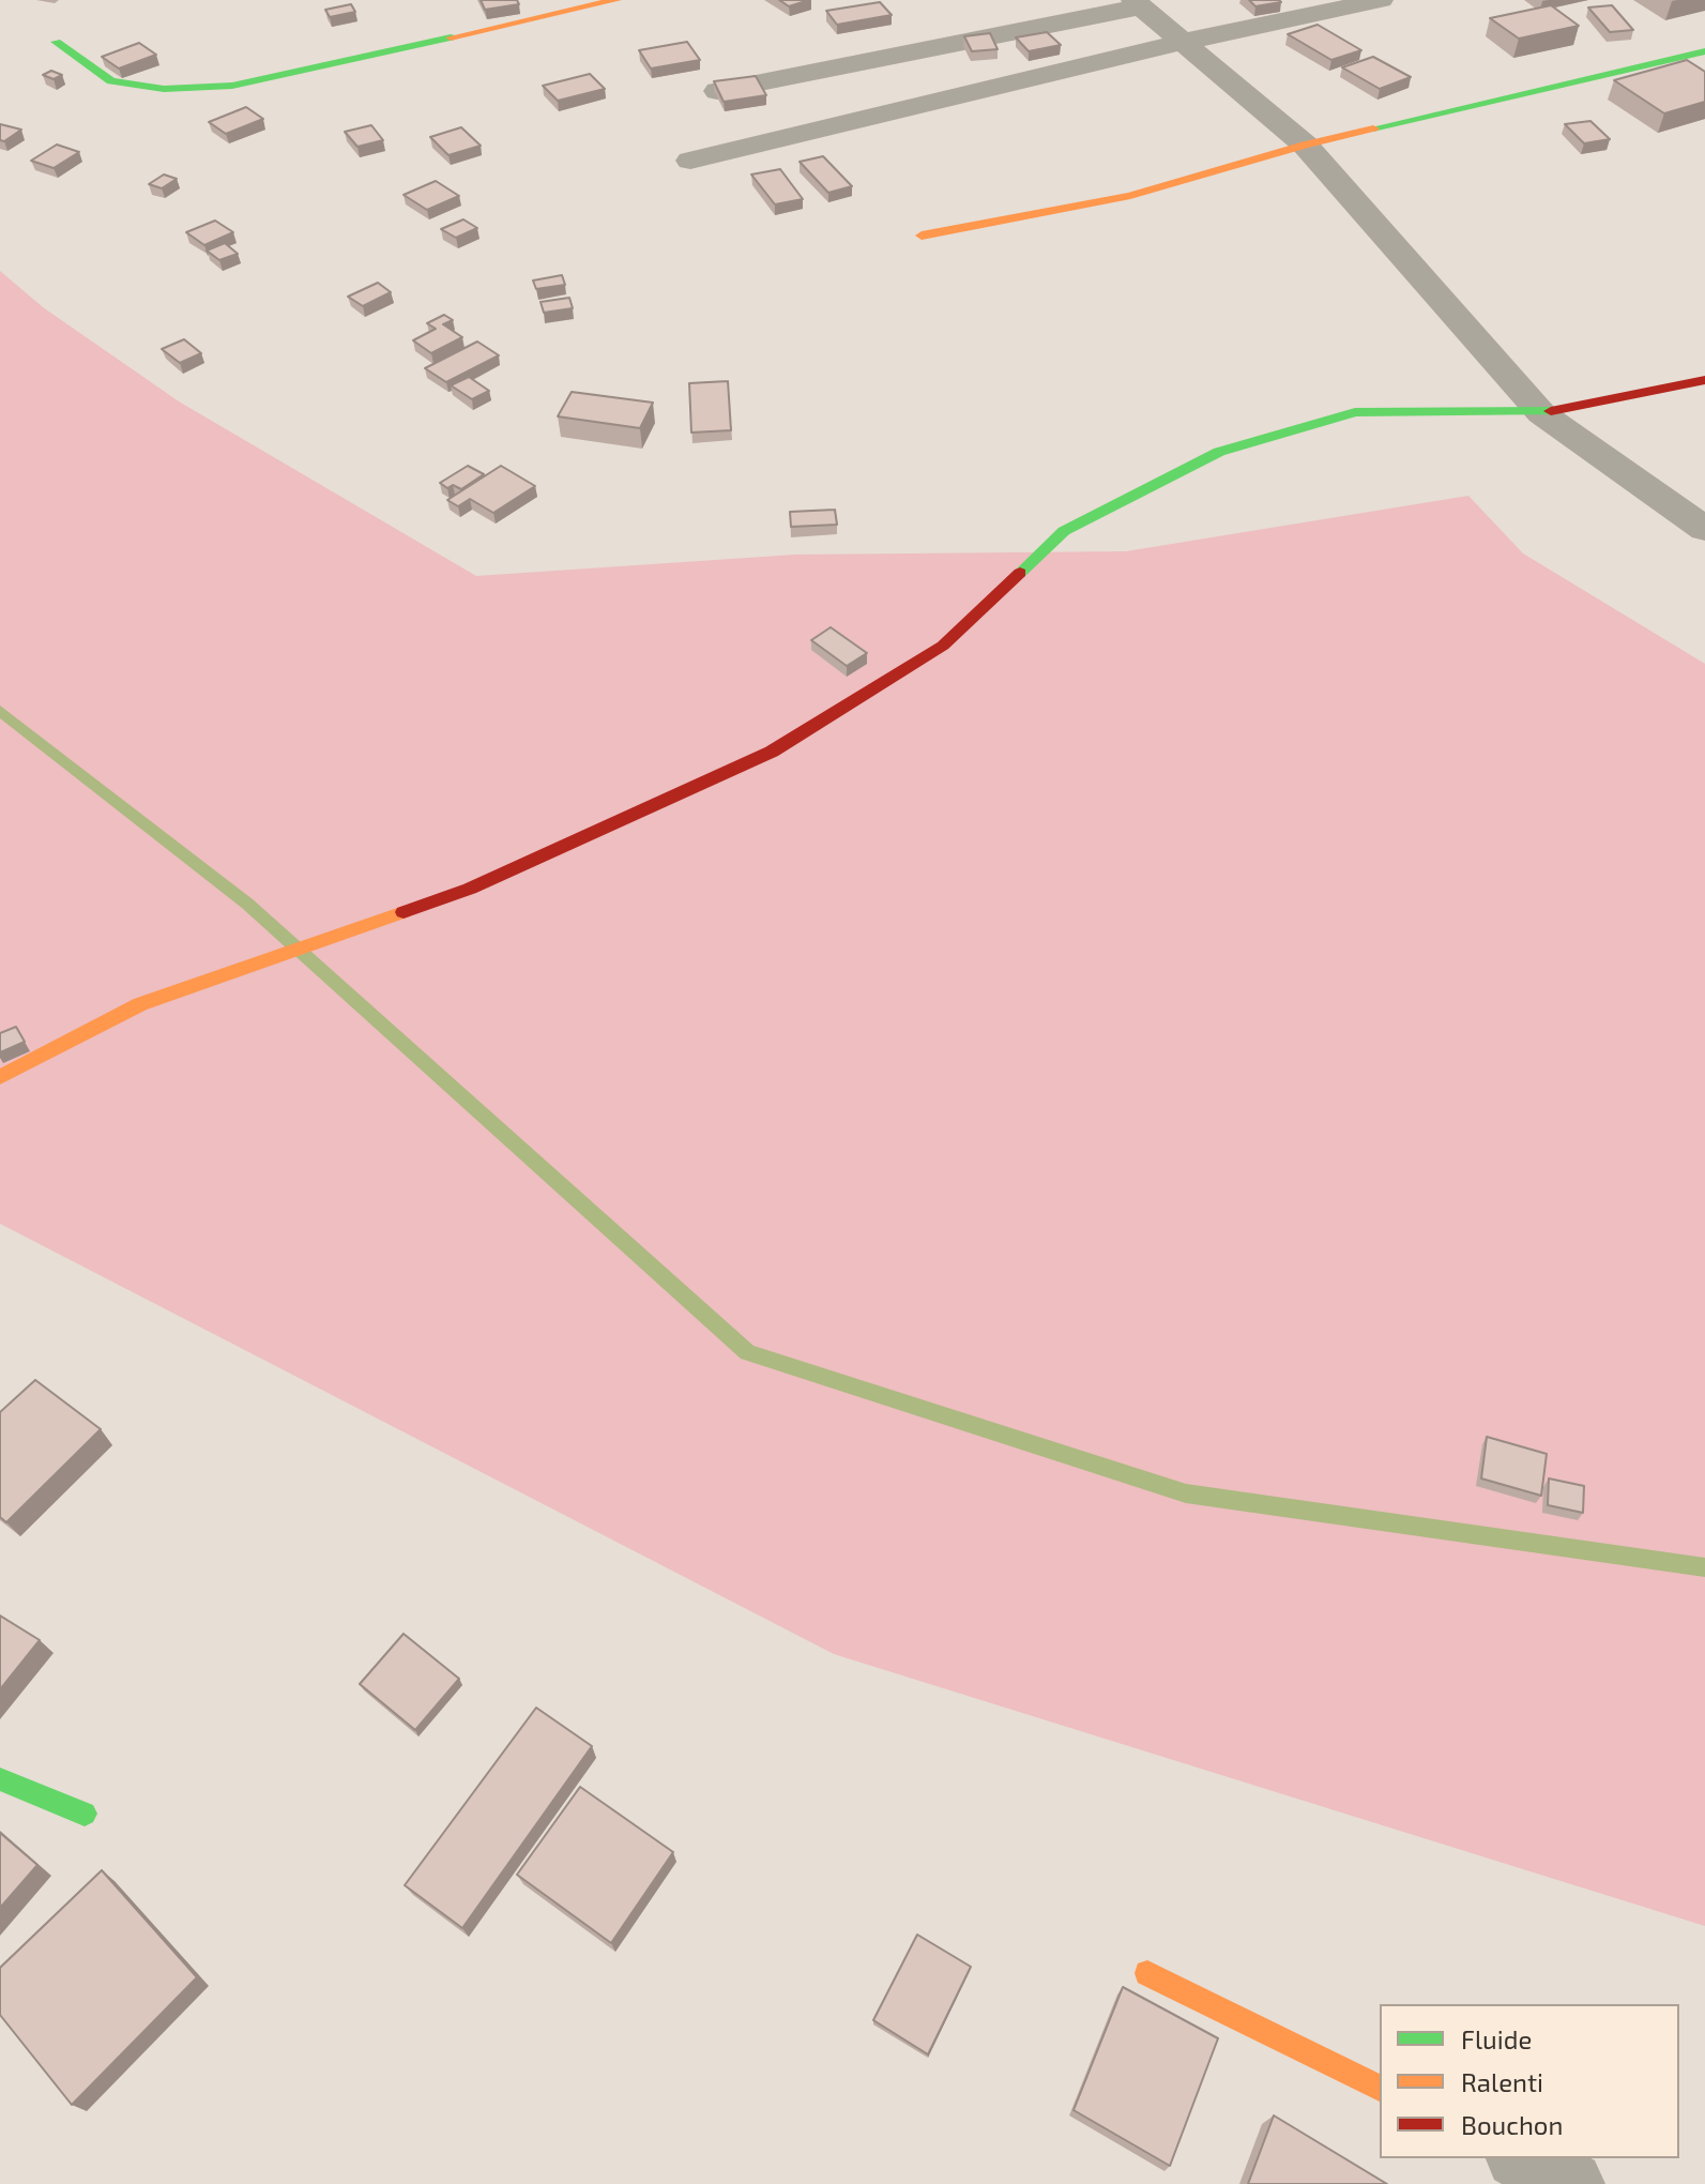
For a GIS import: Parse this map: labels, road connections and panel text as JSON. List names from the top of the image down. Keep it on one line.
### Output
{"legend":["Fluide","Ralenti","Bouchon"]}
